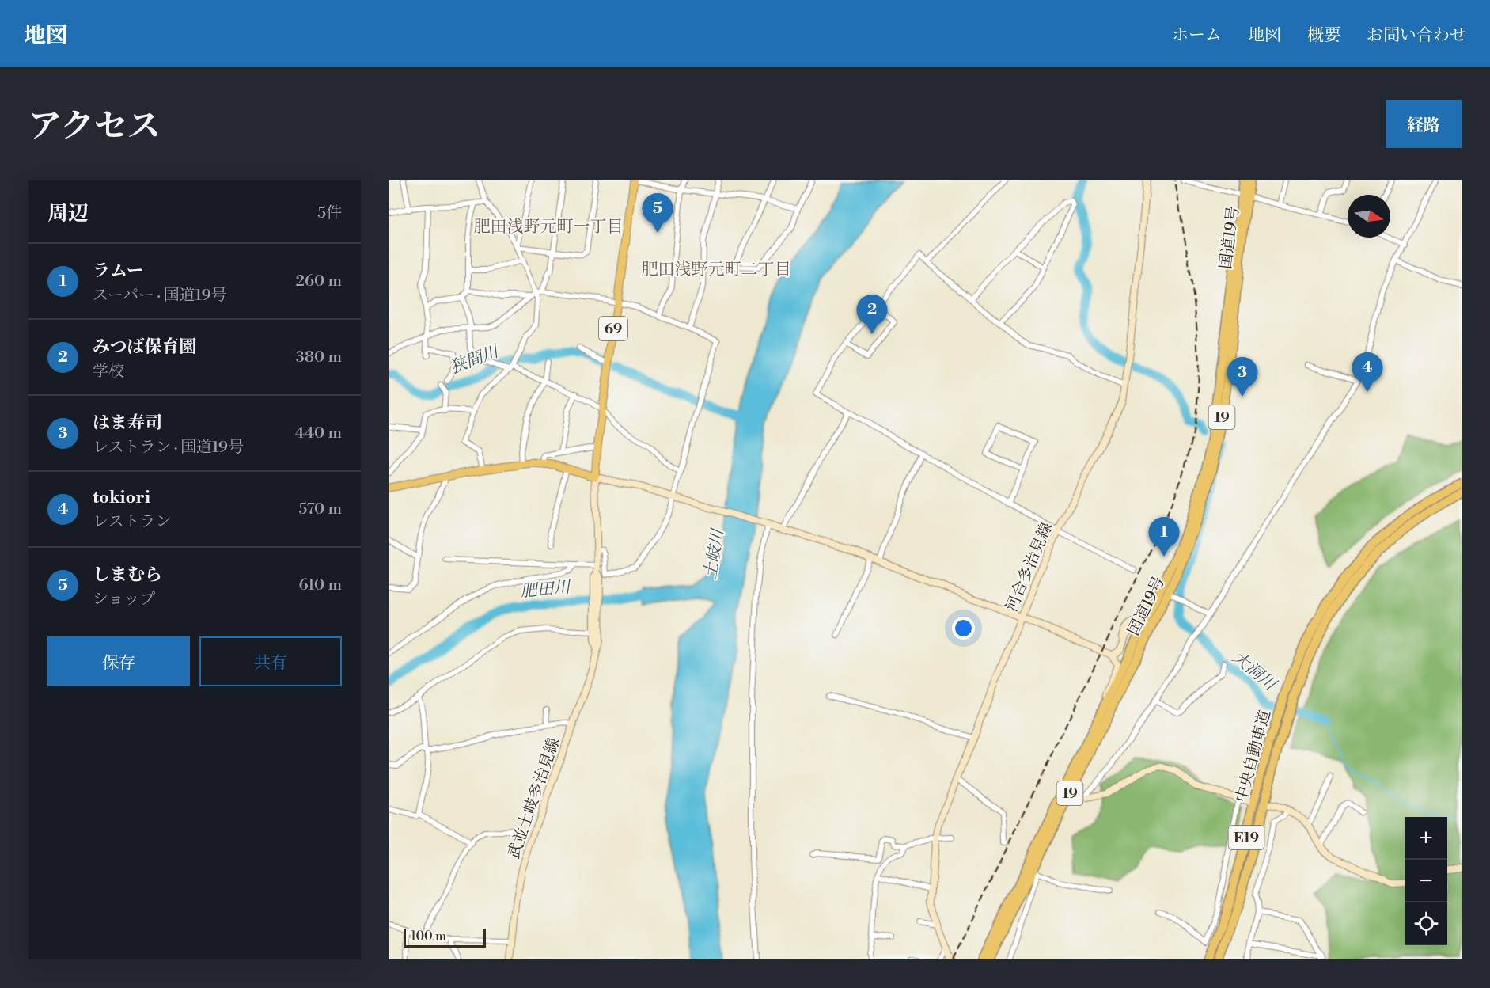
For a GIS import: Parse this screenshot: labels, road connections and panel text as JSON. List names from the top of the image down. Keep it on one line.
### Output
{"streets":{"highway":["国道19号","19","中央自動車道","E19"],"main road":["69","河合多治見線","武並土岐多治見線"]},"crossings":[["69","武並土岐多治見線"]],"districts":["肥田浅野元町一丁目","肥田浅野元町二丁目"],"water":["狭間川","土岐川","肥田川","大洞川"],"scale_bar":"100 m","north":"right","page":{"header":"地図","nav":["ホーム","地図","概要","お問い合わせ"],"title":"アクセス","buttons":["経路",["保存","共有"]],"heading":["周辺","5件"],"pins":["5","2","4","3","1"],"list":[{"mark":"1","name":"ラムー","note":"スーパー · 国道19号","value":"260 m"},{"mark":"2","name":"みつば保育園","note":"学校","value":"380 m"},{"mark":"3","name":"はま寿司","note":"レストラン · 国道19号","value":"440 m"},{"mark":"4","name":"tokiori","note":"レストラン","value":"570 m"},{"mark":"5","name":"しまむら","note":"ショップ","value":"610 m"}],"map_buttons":["+","−"],"scale":"100 m"}}
